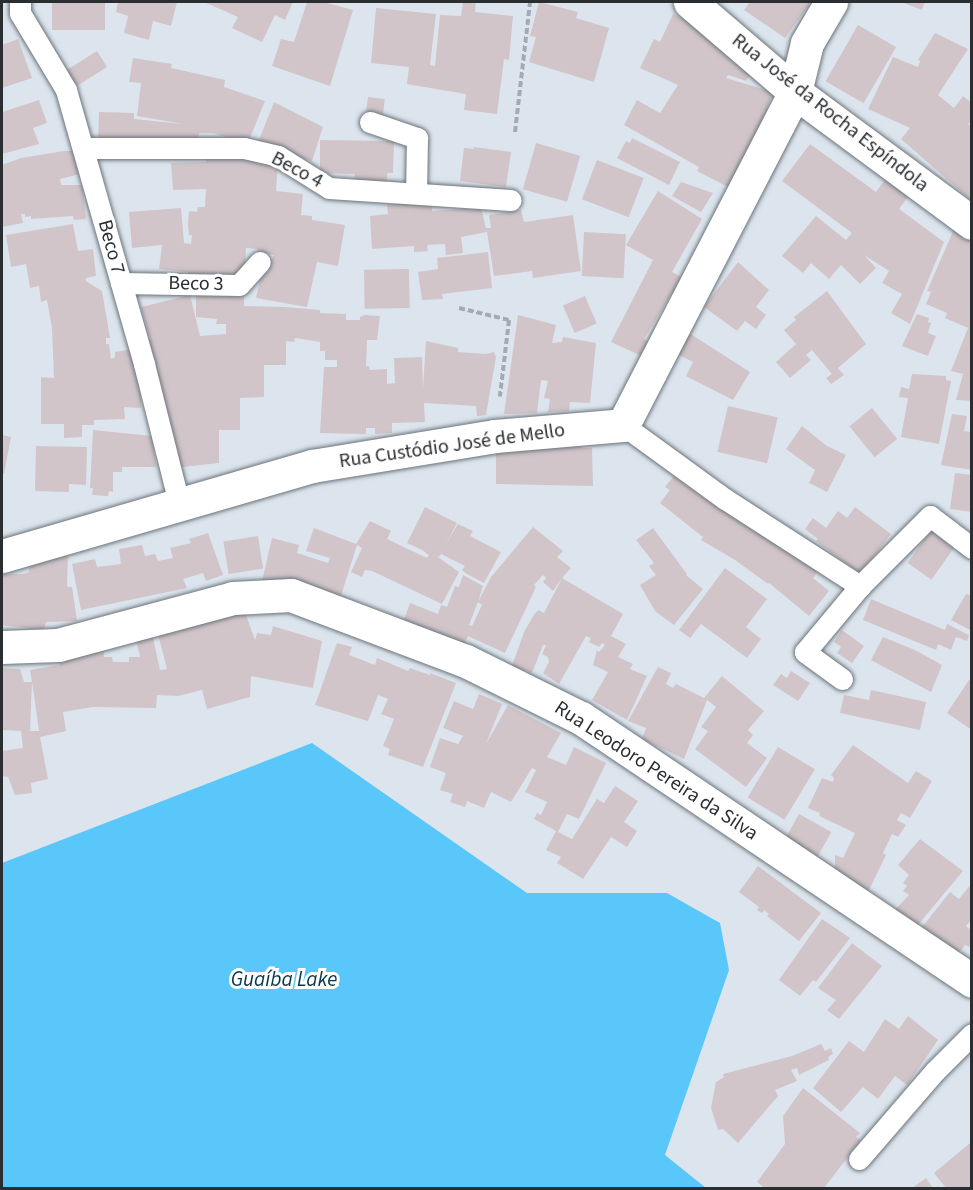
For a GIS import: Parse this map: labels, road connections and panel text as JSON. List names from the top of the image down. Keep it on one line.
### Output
{"streets":{"street":["Rua José da Rocha Espíndola","Rua Custódio José de Mello","Rua Leodoro Pereira da Silva"],"lane":["Beco 4","Beco 7","Beco 3"]},"crossings":[["Beco 4","Beco 7"],["Beco 7","Beco 3"],["Beco 7","Rua Custódio José de Mello"]],"water":["Guaíba Lake"]}
